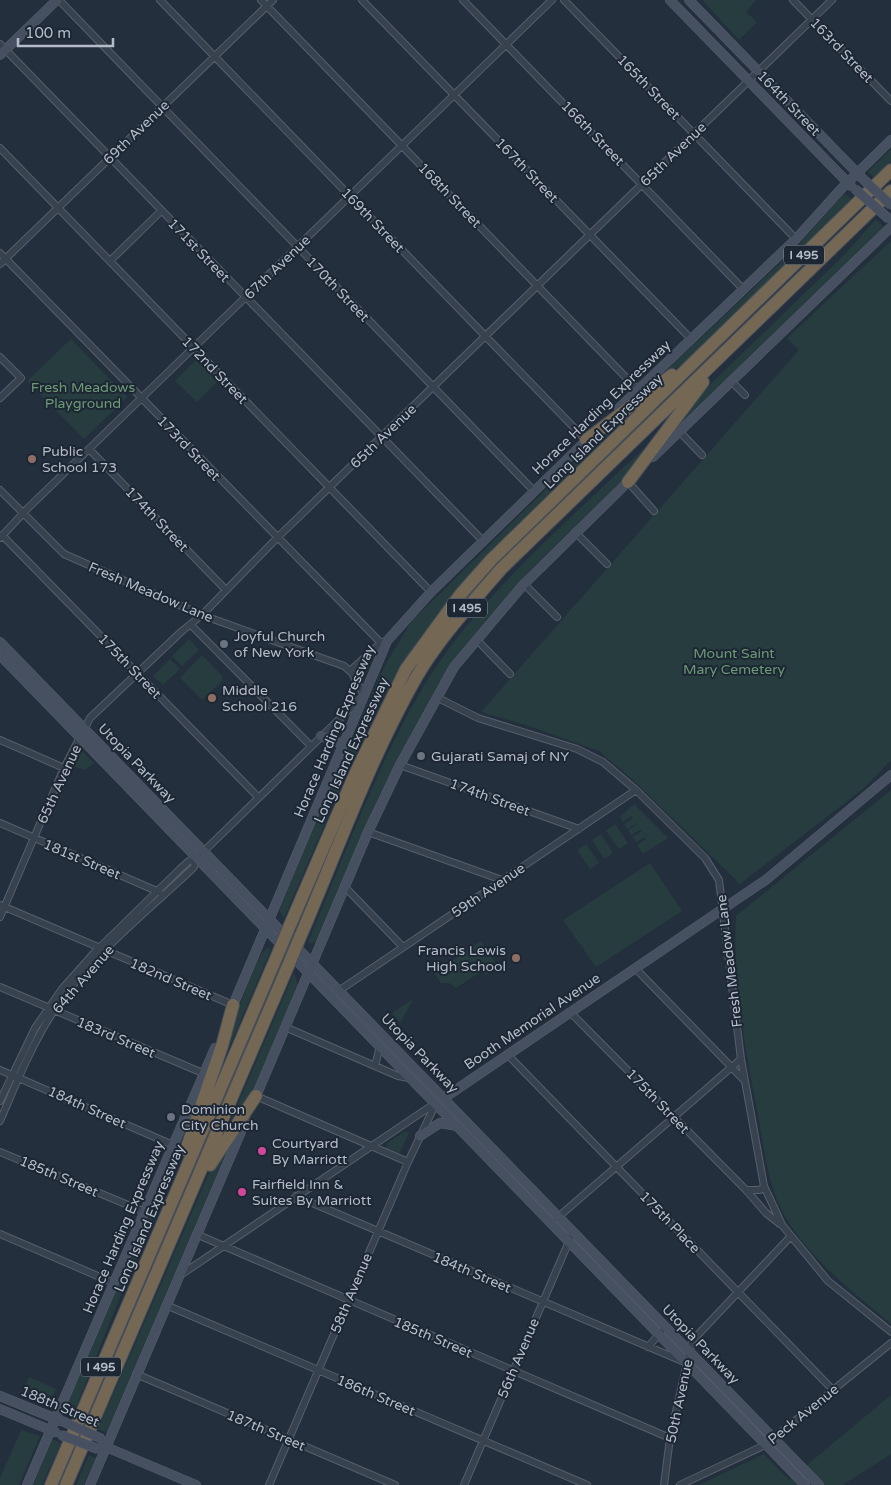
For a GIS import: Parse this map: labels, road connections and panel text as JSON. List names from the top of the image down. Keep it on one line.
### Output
{"streets":{"highway":["I 495","Long Island Expressway"],"main road":["164th Street","Horace Harding Expressway","Utopia Parkway","Booth Memorial Avenue","188th Street"],"street":["163rd Street","165th Street","69th Avenue","166th Street","65th Avenue","167th Street","168th Street","169th Street","171st Street","67th Avenue","170th Street","172nd Street","173rd Street","174th Street","Fresh Meadow Lane","175th Street","181st Street","59th Avenue","64th Avenue","182nd Street","183rd Street","184th Street","185th Street","175th Place","58th Avenue","56th Avenue","186th Street","50th Avenue","Peck Avenue","187th Street"]},"crossings":[["163rd Street","65th Avenue"],["165th Street","65th Avenue"],["165th Street","Horace Harding Expressway"],["164th Street","65th Avenue"],["164th Street","Horace Harding Expressway"],["69th Avenue","168th Street"],["69th Avenue","169th Street"],["69th Avenue","171st Street"],["69th Avenue","170th Street"],["69th Avenue","172nd Street"],["69th Avenue","173rd Street"],["166th Street","65th Avenue"],["166th Street","67th Avenue"],["166th Street","Horace Harding Expressway"],["65th Avenue","167th Street"],["65th Avenue","168th Street"],["65th Avenue","169th Street"],["65th Avenue","171st Street"],["65th Avenue","170th Street"],["65th Avenue","172nd Street"],["65th Avenue","173rd Street"],["65th Avenue","174th Street"],["65th Avenue","Fresh Meadow Lane"],["65th Avenue","175th Street"],["65th Avenue","Utopia Parkway"],["65th Avenue","181st Street"],["65th Avenue","182nd Street"],["167th Street","67th Avenue"],["167th Street","Horace Harding Expressway"],["168th Street","67th Avenue"],["168th Street","Horace Harding Expressway"],["169th Street","67th Avenue"],["169th Street","Horace Harding Expressway"],["171st Street","67th Avenue"],["171st Street","Horace Harding Expressway"],["67th Avenue","170th Street"],["67th Avenue","172nd Street"],["67th Avenue","173rd Street"],["67th Avenue","174th Street"],["67th Avenue","Fresh Meadow Lane"],["67th Avenue","175th Street"],["170th Street","Horace Harding Expressway"],["172nd Street","Horace Harding Expressway"],["Horace Harding Expressway","173rd Street"],["Horace Harding Expressway","Utopia Parkway"],["Horace Harding Expressway","64th Avenue"],["Horace Harding Expressway","182nd Street"],["Horace Harding Expressway","183rd Street"],["Horace Harding Expressway","184th Street"],["Horace Harding Expressway","185th Street"],["Horace Harding Expressway","188th Street"],["174th Street","59th Avenue"],["Fresh Meadow Lane","175th Street"],["Fresh Meadow Lane","59th Avenue"],["Fresh Meadow Lane","Booth Memorial Avenue"],["Fresh Meadow Lane","50th Avenue"],["175th Street","64th Avenue"],["175th Street","Booth Memorial Avenue"],["Utopia Parkway","59th Avenue"],["Utopia Parkway","64th Avenue"],["Utopia Parkway","Booth Memorial Avenue"],["Utopia Parkway","184th Street"],["Utopia Parkway","58th Avenue"],["Utopia Parkway","56th Avenue"],["Utopia Parkway","50th Avenue"],["Utopia Parkway","Peck Avenue"],["181st Street","64th Avenue"],["64th Avenue","182nd Street"],["64th Avenue","183rd Street"],["64th Avenue","184th Street"],["Booth Memorial Avenue","184th Street"],["Booth Memorial Avenue","185th Street"],["Booth Memorial Avenue","175th Place"],["Booth Memorial Avenue","58th Avenue"],["184th Street","58th Avenue"],["184th Street","56th Avenue"],["184th Street","50th Avenue"],["185th Street","58th Avenue"],["185th Street","56th Avenue"],["185th Street","50th Avenue"],["175th Place","50th Avenue"],["175th Place","Peck Avenue"],["58th Avenue","186th Street"],["58th Avenue","187th Street"],["56th Avenue","186th Street"]],"parks":["Fresh Meadows Playground","Mount Saint Mary Cemetery"],"places":["Public School 173","Joyful Church of New York","Middle School 216","Gujarati Samaj of NY","Francis Lewis High School","Dominion City Church","Courtyard By Marriott","Fairfield Inn & Suites By Marriott"],"scale_bar":"100 m"}
